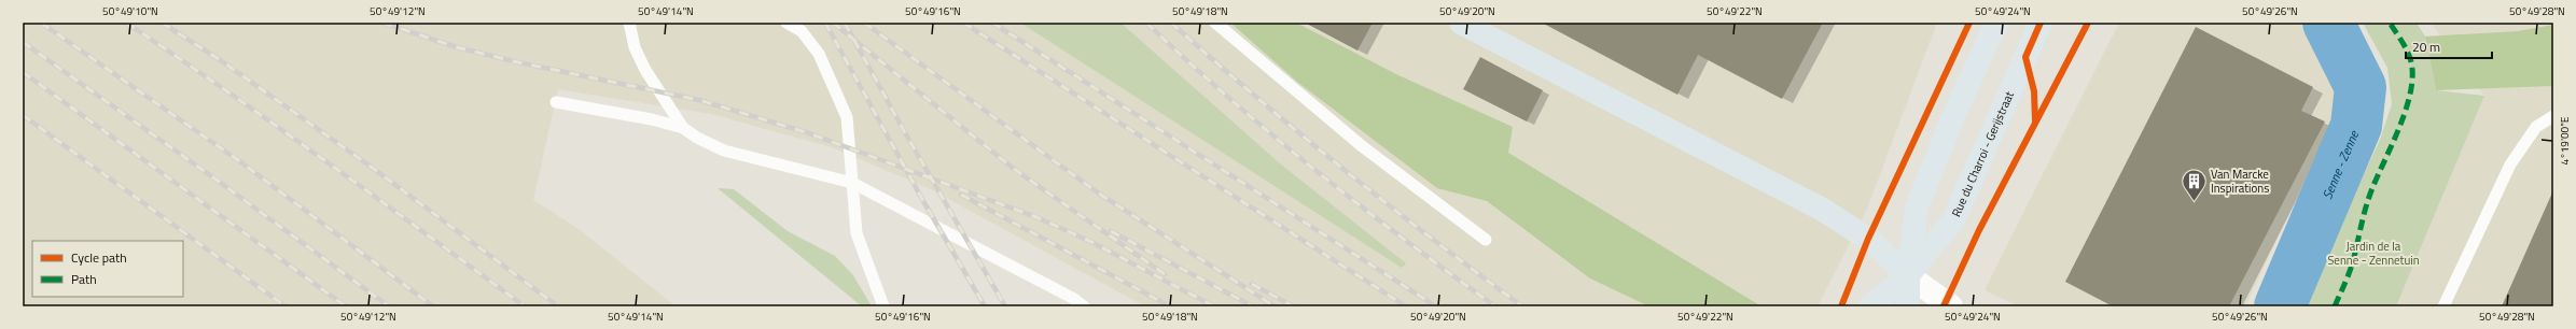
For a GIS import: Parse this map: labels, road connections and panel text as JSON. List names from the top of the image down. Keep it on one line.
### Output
{"streets":{"main road":["Rue du Charroi - Gerijstraat"]},"water":["Senne - Zenne"],"parks":["Jardin de la Senne - Zennetuin"],"places":{"building":["Van Marcke Inspirations"]},"legend":["Cycle path","Path"],"scale_bar":"20 m","coordinates":["50°49'10\"N","50°49'12\"N","50°49'14\"N","50°49'16\"N","50°49'18\"N","50°49'20\"N","50°49'22\"N","50°49'24\"N","50°49'26\"N","50°49'28\"N","4°19'00\"E"]}
